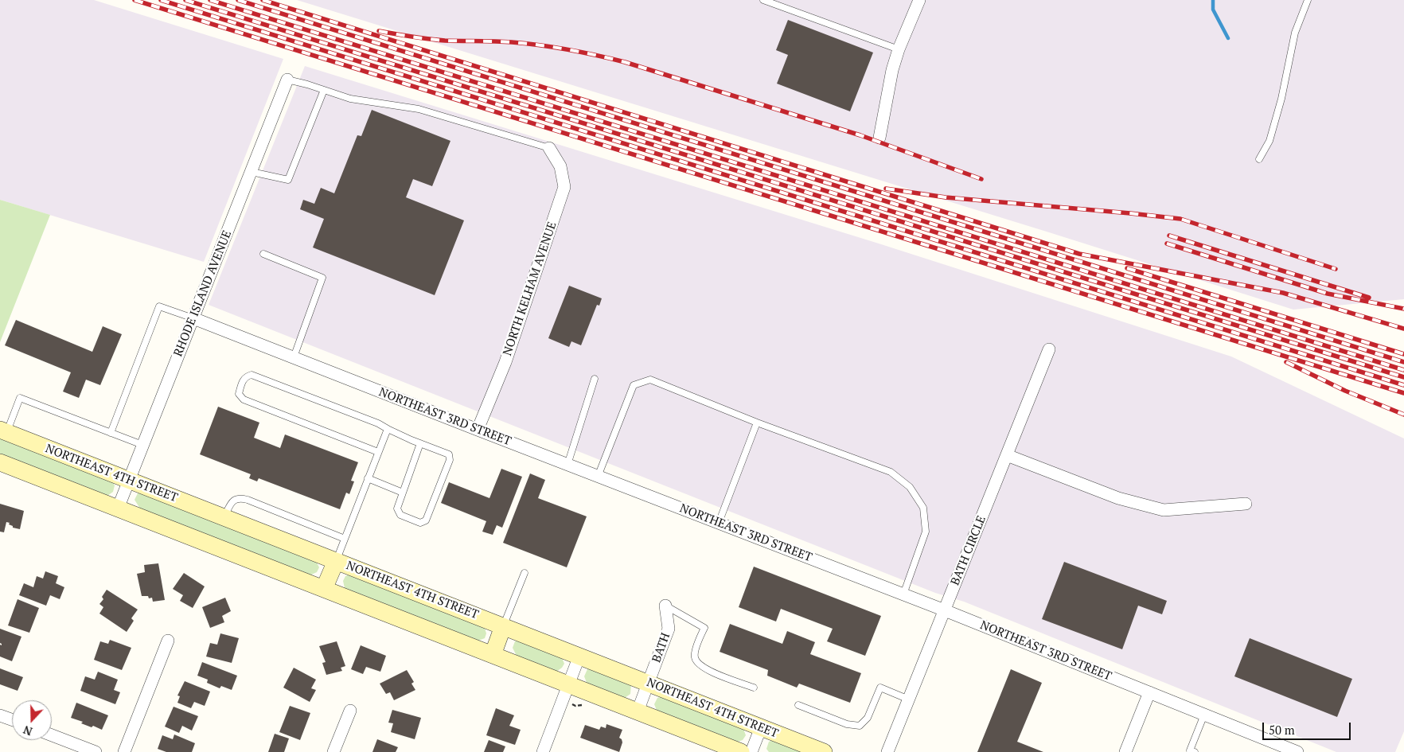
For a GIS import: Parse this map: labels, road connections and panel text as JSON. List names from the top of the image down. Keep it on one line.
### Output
{"streets":{"main road":["NORTHEAST 4TH STREET"],"street":["NORTH KELHAM AVENUE","RHODE ISLAND AVENUE","NORTHEAST 3RD STREET","BATH CIRCLE","BATH"]},"crossings":[["NORTH KELHAM AVENUE","NORTHEAST 3RD STREET"],["RHODE ISLAND AVENUE","NORTHEAST 3RD STREET"],["RHODE ISLAND AVENUE","NORTHEAST 4TH STREET"],["NORTHEAST 3RD STREET","BATH CIRCLE"],["NORTHEAST 4TH STREET","BATH"]],"scale_bar":"50 m","north":"bottom"}
